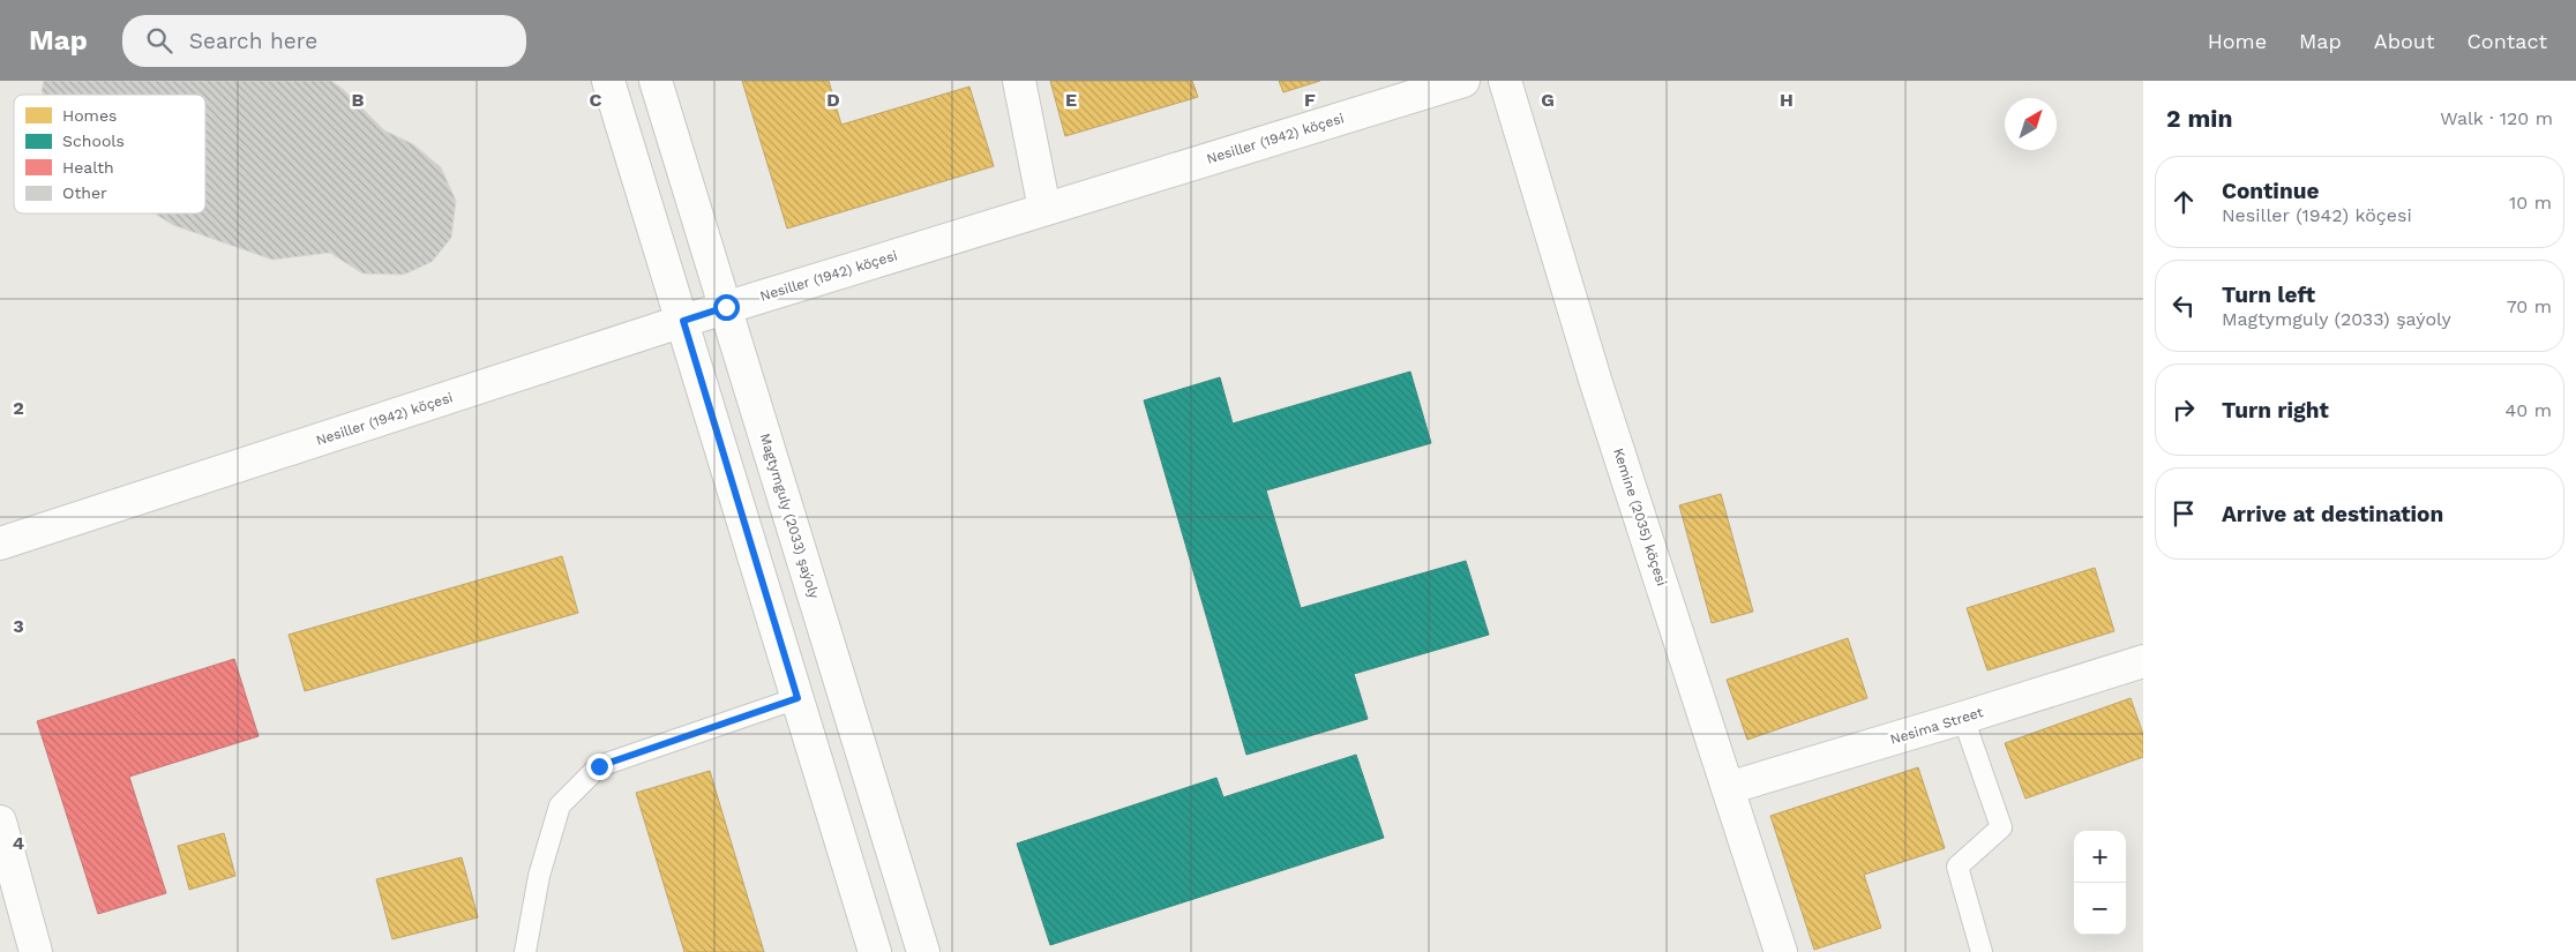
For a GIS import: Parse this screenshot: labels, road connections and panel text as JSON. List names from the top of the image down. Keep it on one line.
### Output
{"streets":{"street":["Nesiller (1942) köçesi","Magtymguly (2033) şaýoly","Kemine (2035) köçesi","Nesima Street"]},"crossings":[["Nesiller (1942) köçesi","Magtymguly (2033) şaýoly"],["Kemine (2035) köçesi","Nesima Street"]],"legend":["Homes","Schools","Health","Other"],"north":"top right","page":{"header":"Map","search":"Search here","nav":["Home","Map","About","Contact"],"heading":["2 min","Walk · 120 m"],"list":[["Continue","Nesiller (1942) köçesi","10 m"],["Turn left","Magtymguly (2033) şaýoly","70 m"],["Turn right","40 m"],"Arrive at destination"],"map_buttons":["+","−"]},"grid":{"columns":["B","C","D","E","F","G","H"],"rows":["2","3","4"]}}
